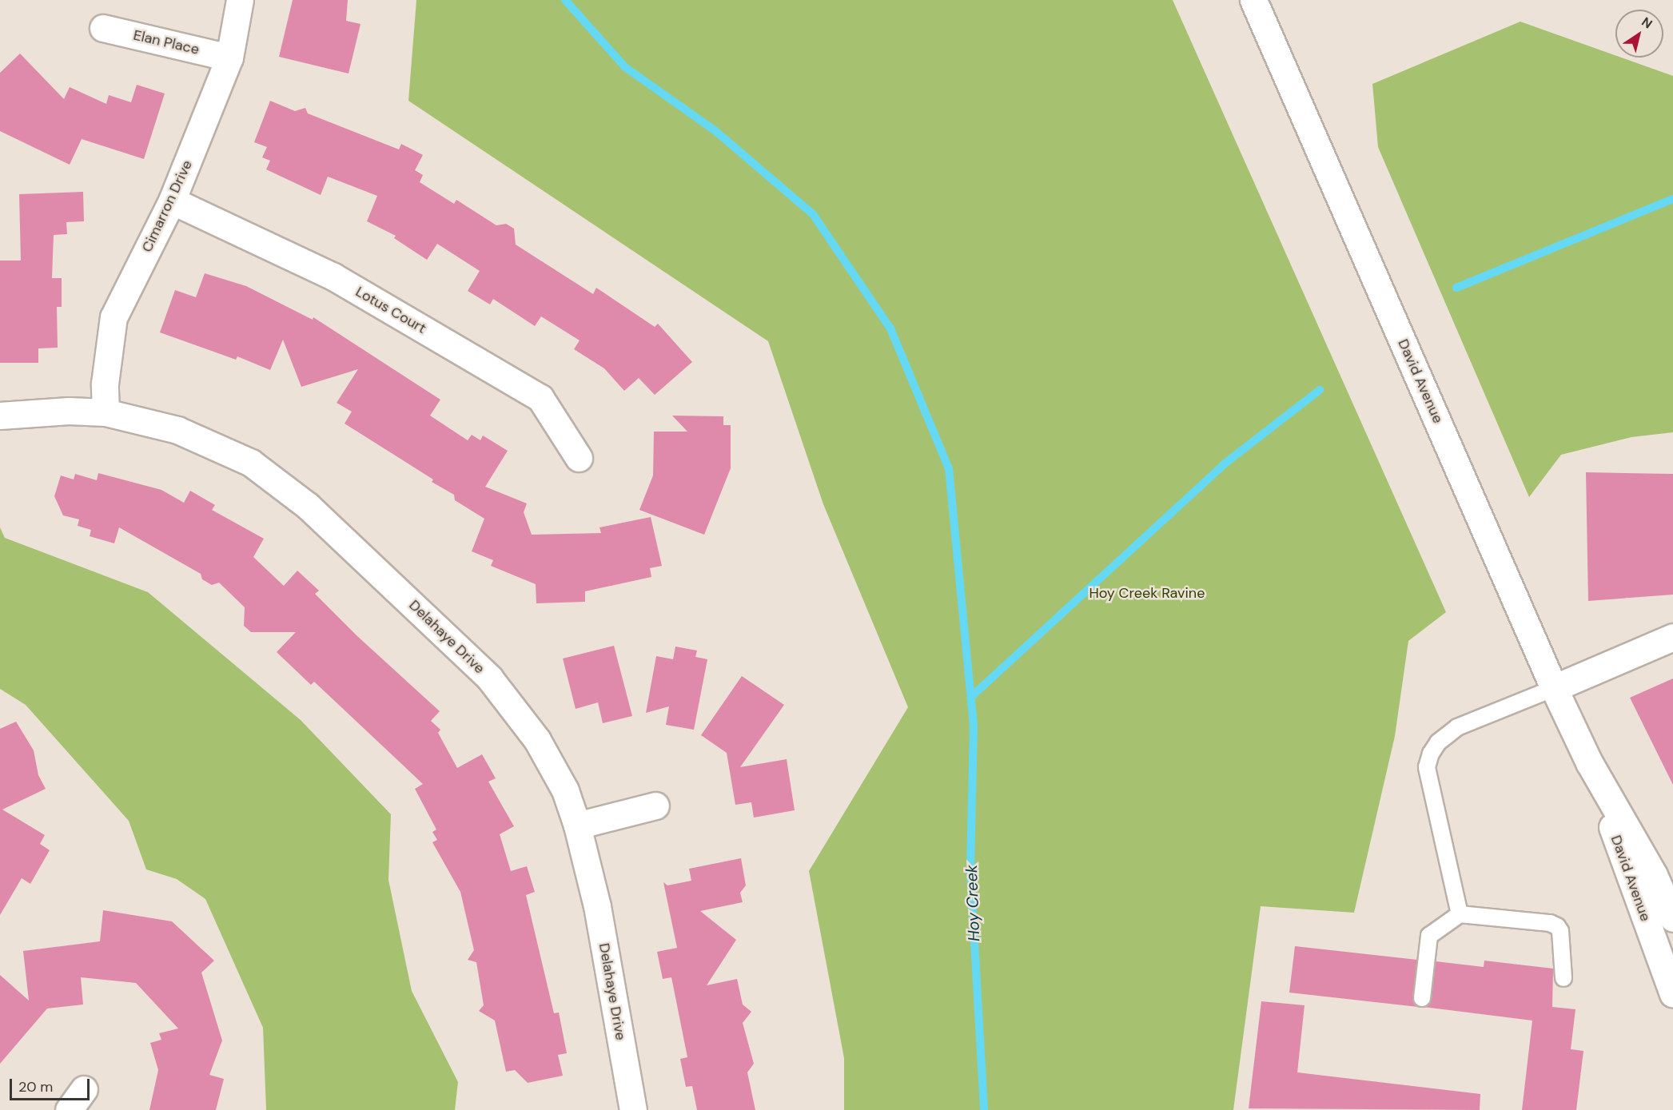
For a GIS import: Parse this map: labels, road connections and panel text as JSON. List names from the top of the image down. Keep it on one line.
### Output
{"streets":{"street":["Elan Place","Cimarron Drive","Lotus Court","David Avenue","Delahaye Drive"]},"crossings":[["Elan Place","Cimarron Drive"],["Cimarron Drive","Lotus Court"],["Cimarron Drive","Delahaye Drive"]],"water":["Hoy Creek"],"parks":["Hoy Creek Ravine"],"scale_bar":"20 m","north":"top right"}
